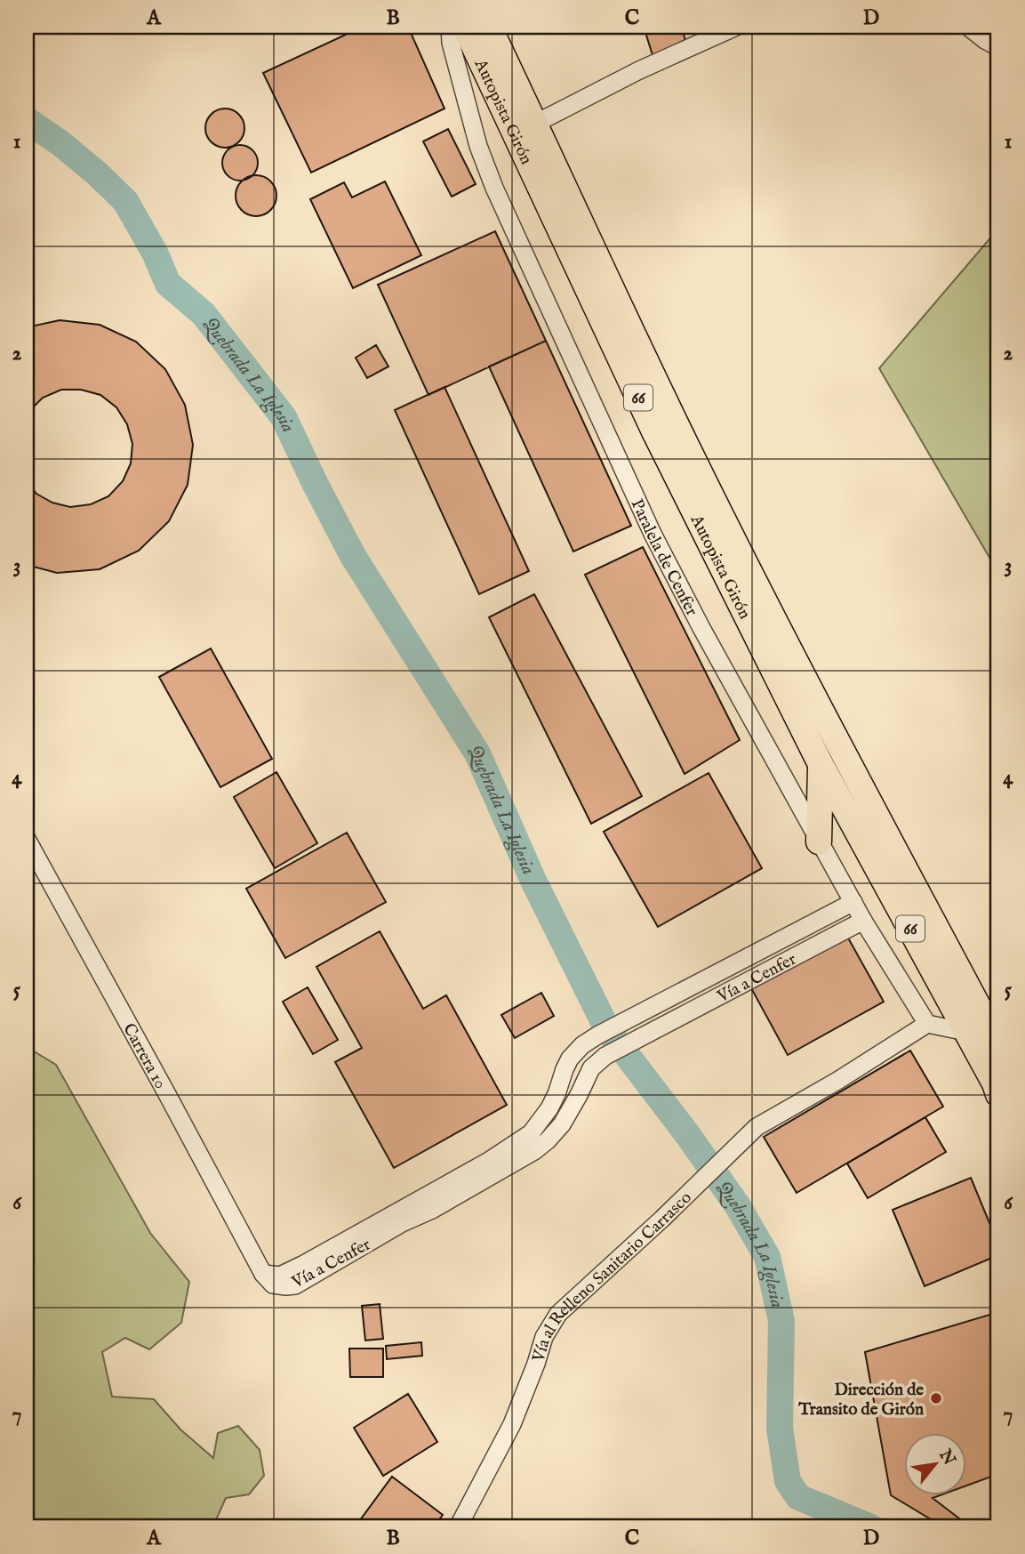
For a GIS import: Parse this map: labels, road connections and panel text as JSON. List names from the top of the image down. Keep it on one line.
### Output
{"streets":{"highway":["Autopista Girón","66"],"street":["Paralela de Cenfer","Vía a Cenfer","Carrera 10","Vía al Relleno Sanitario Carrasco"]},"crossings":[["Paralela de Cenfer","Vía a Cenfer"],["Paralela de Cenfer","Vía al Relleno Sanitario Carrasco"],["Vía a Cenfer","Carrera 10"]],"water":["Quebrada La Iglesia"],"places":["Dirección de Transito de Girón"],"north":"top right","grid":{"columns":["A","B","C","D"],"rows":["1","2","3","4","5","6","7"]}}
